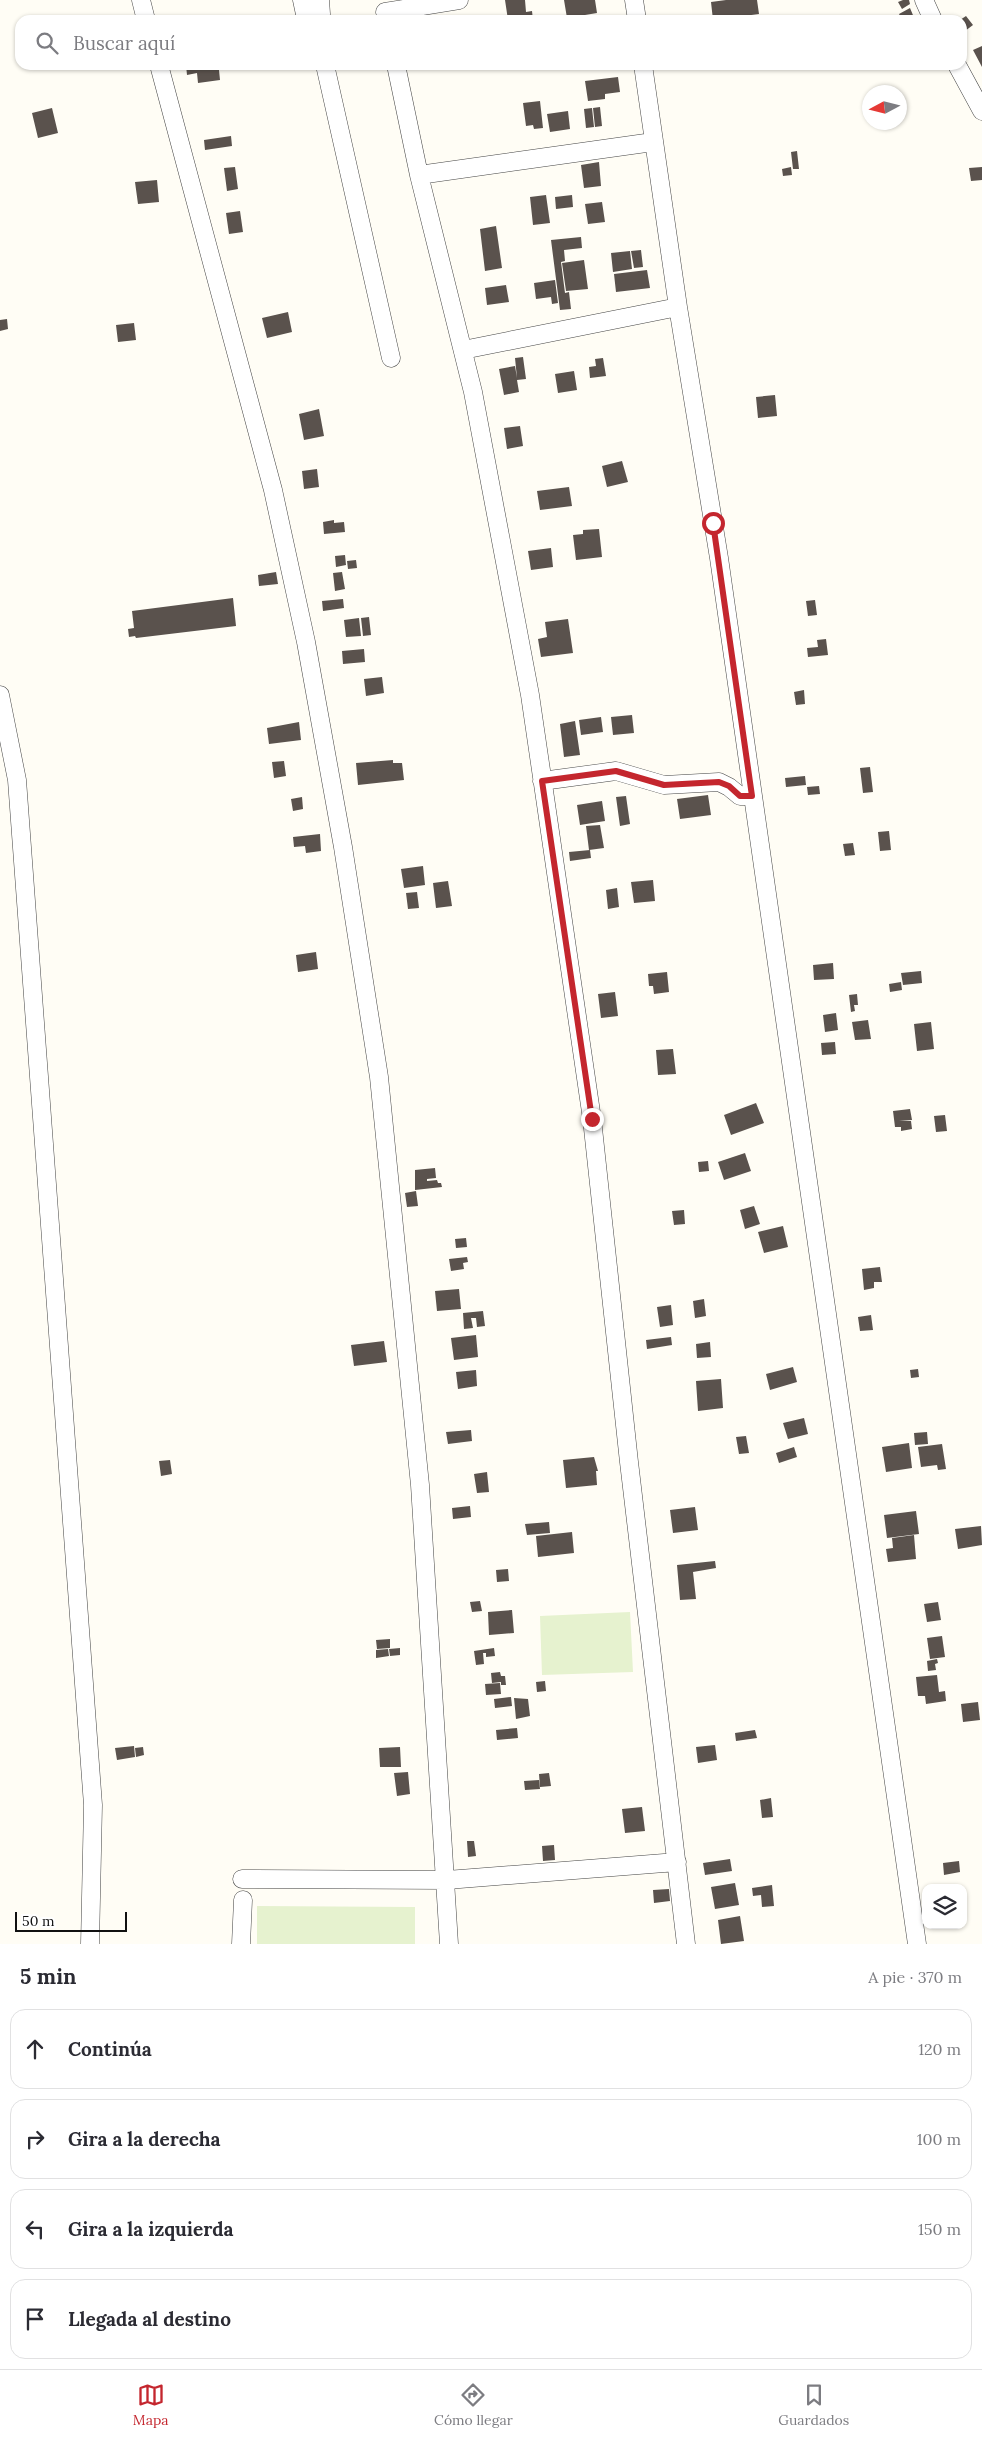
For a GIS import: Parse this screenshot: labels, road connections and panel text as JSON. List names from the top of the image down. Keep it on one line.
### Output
{"scale_bar":"50 m","north":"left","page":{"search":"Buscar aquí","scale":"50 m","heading":["5 min","A pie · 370 m"],"list":[["Continúa","120 m"],["Gira a la derecha","100 m"],["Gira a la izquierda","150 m"],"Llegada al destino"],"nav":["Mapa","Cómo llegar","Guardados"]}}
